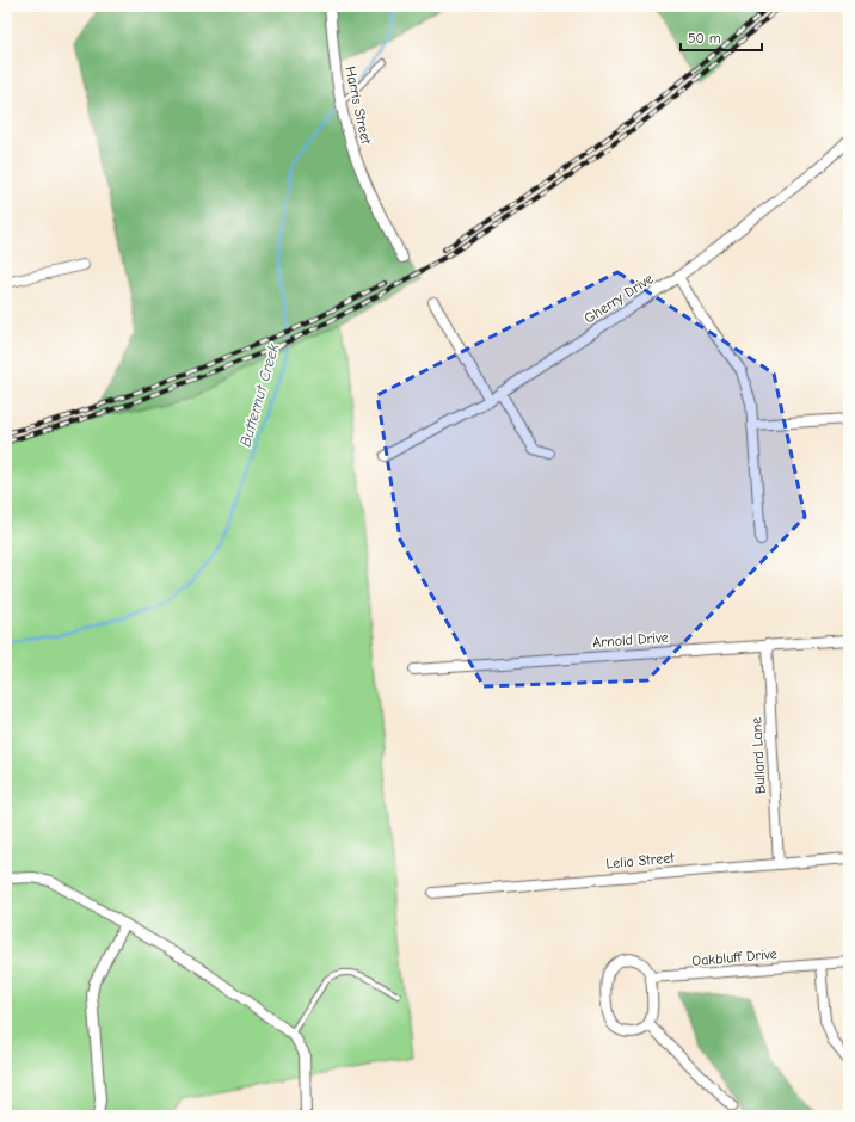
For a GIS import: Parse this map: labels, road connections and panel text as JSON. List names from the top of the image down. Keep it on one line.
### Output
{"streets":{"street":["Harris Street","Gherry Drive","Arnold Drive","Bullard Lane","Lelia Street","Oakbluff Drive"]},"crossings":[["Arnold Drive","Bullard Lane"],["Bullard Lane","Lelia Street"]],"water":["Butternut Creek"],"scale_bar":"50 m"}
